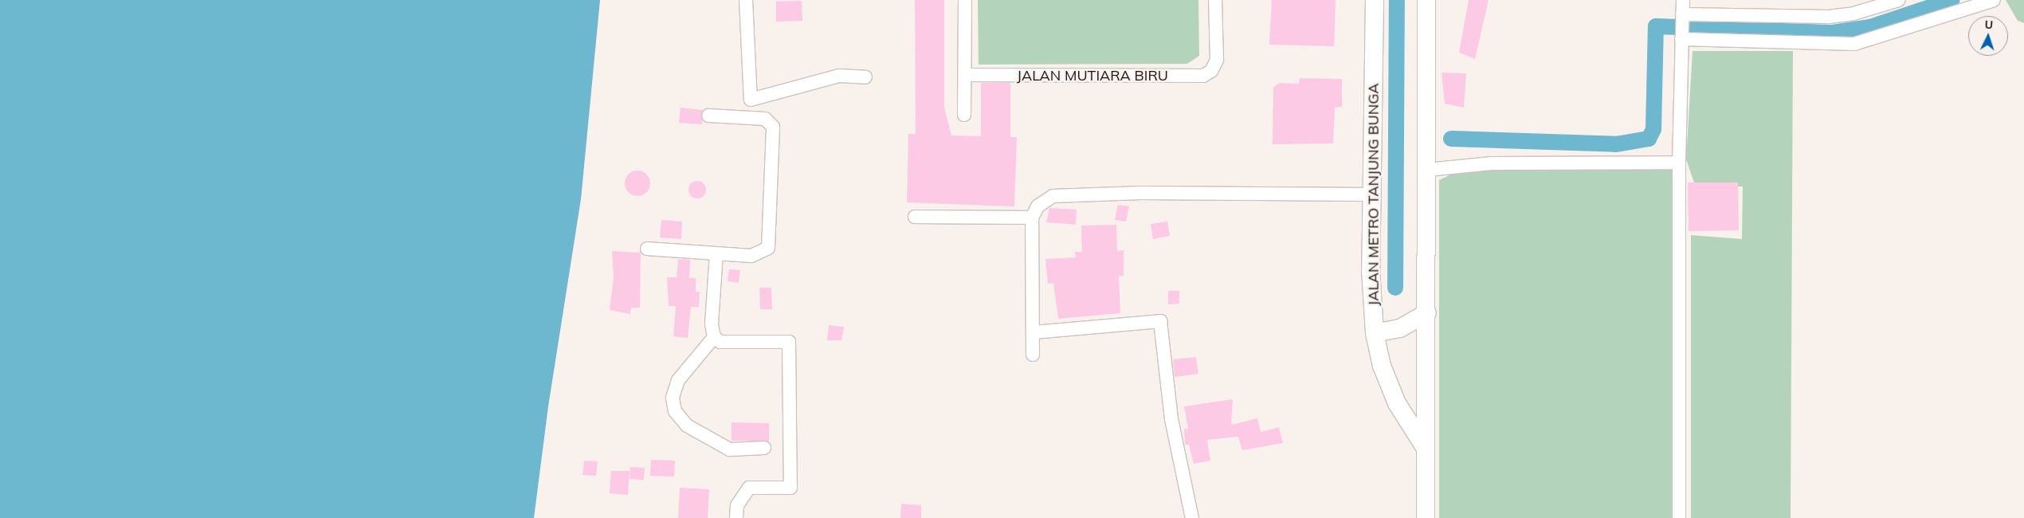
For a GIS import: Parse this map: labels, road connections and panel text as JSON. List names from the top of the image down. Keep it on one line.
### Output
{"streets":{"main road":["JALAN METRO TANJUNG BUNGA"],"street":["JALAN MUTIARA BIRU"]},"north":"top"}
